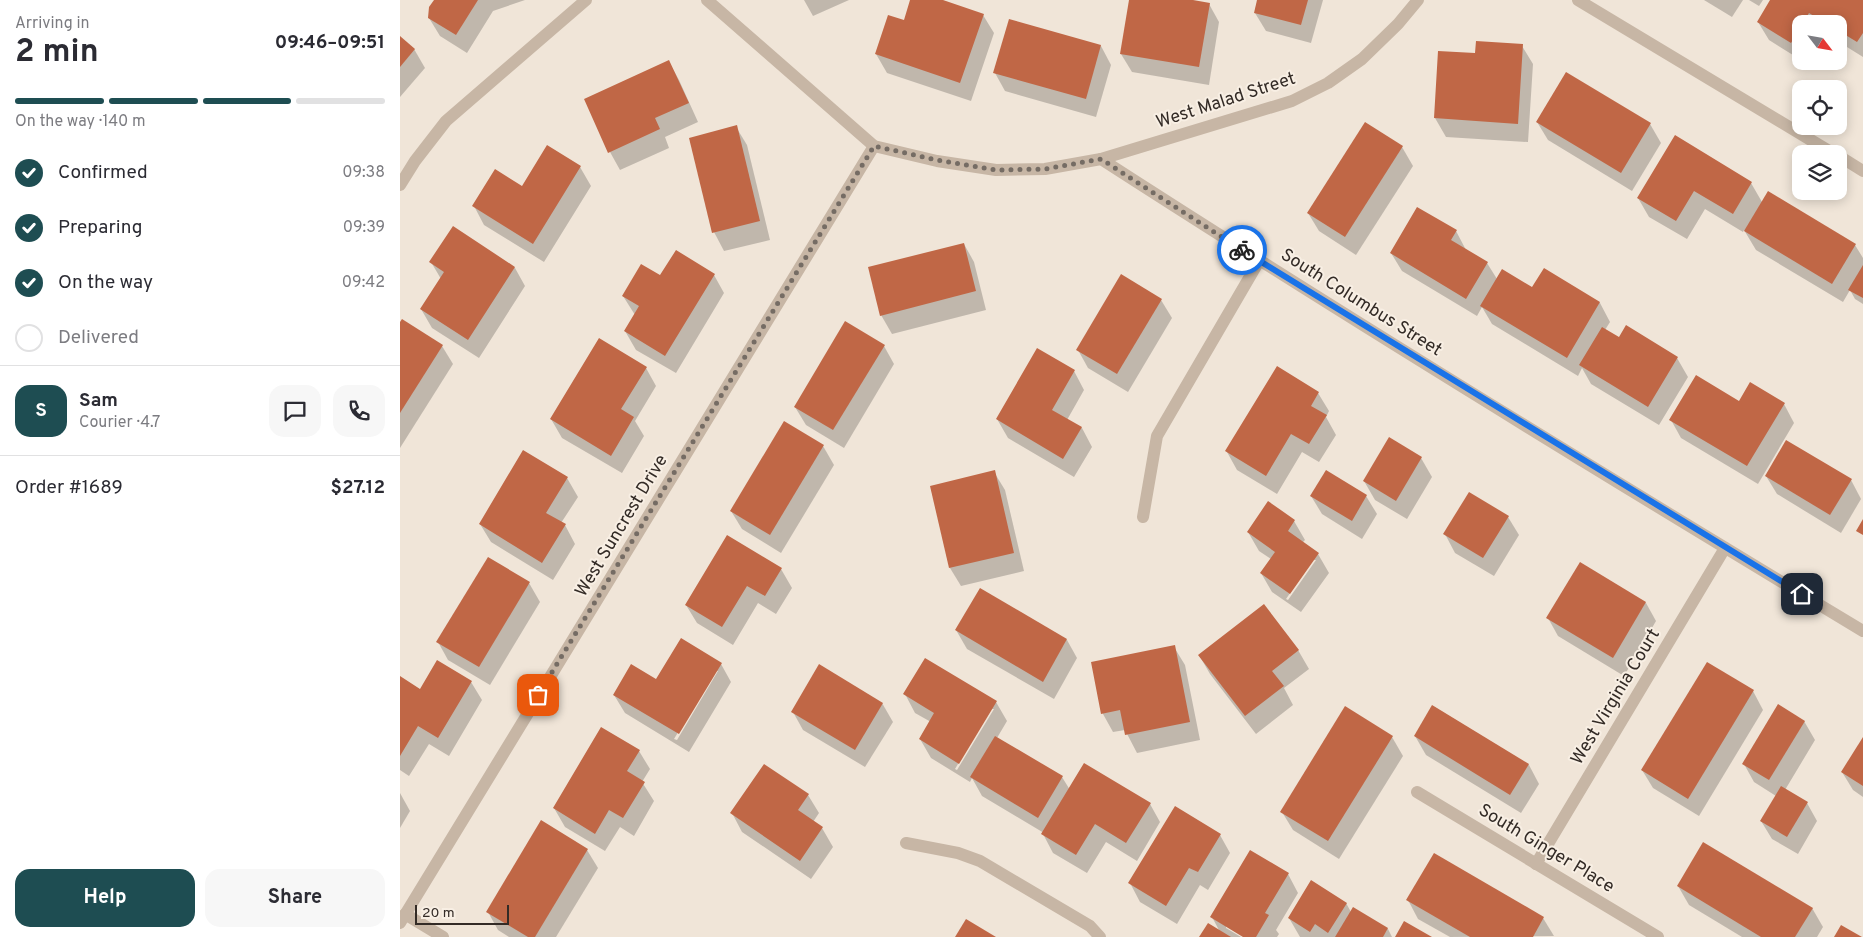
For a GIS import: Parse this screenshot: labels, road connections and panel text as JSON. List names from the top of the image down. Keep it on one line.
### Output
{"streets":{"street":["West Malad Street","South Columbus Street","West Suncrest Drive","West Virginia Court","South Ginger Place"]},"crossings":[["West Malad Street","South Columbus Street"],["South Columbus Street","West Virginia Court"],["West Virginia Court","South Ginger Place"]],"scale_bar":"20 m","north":"bottom right","page":{"heading":["2 min","Arriving in","09:46–09:51"],"panel":["Sam","Courier · 4.7","Order #1689","$27.12"],"bar":"On the way · 140 m","list":[["Confirmed","09:38"],["Preparing","09:39"],["On the way","09:42"],"Delivered"],"round":"S","buttons":["Help","Share"],"scale":"20 m"}}
